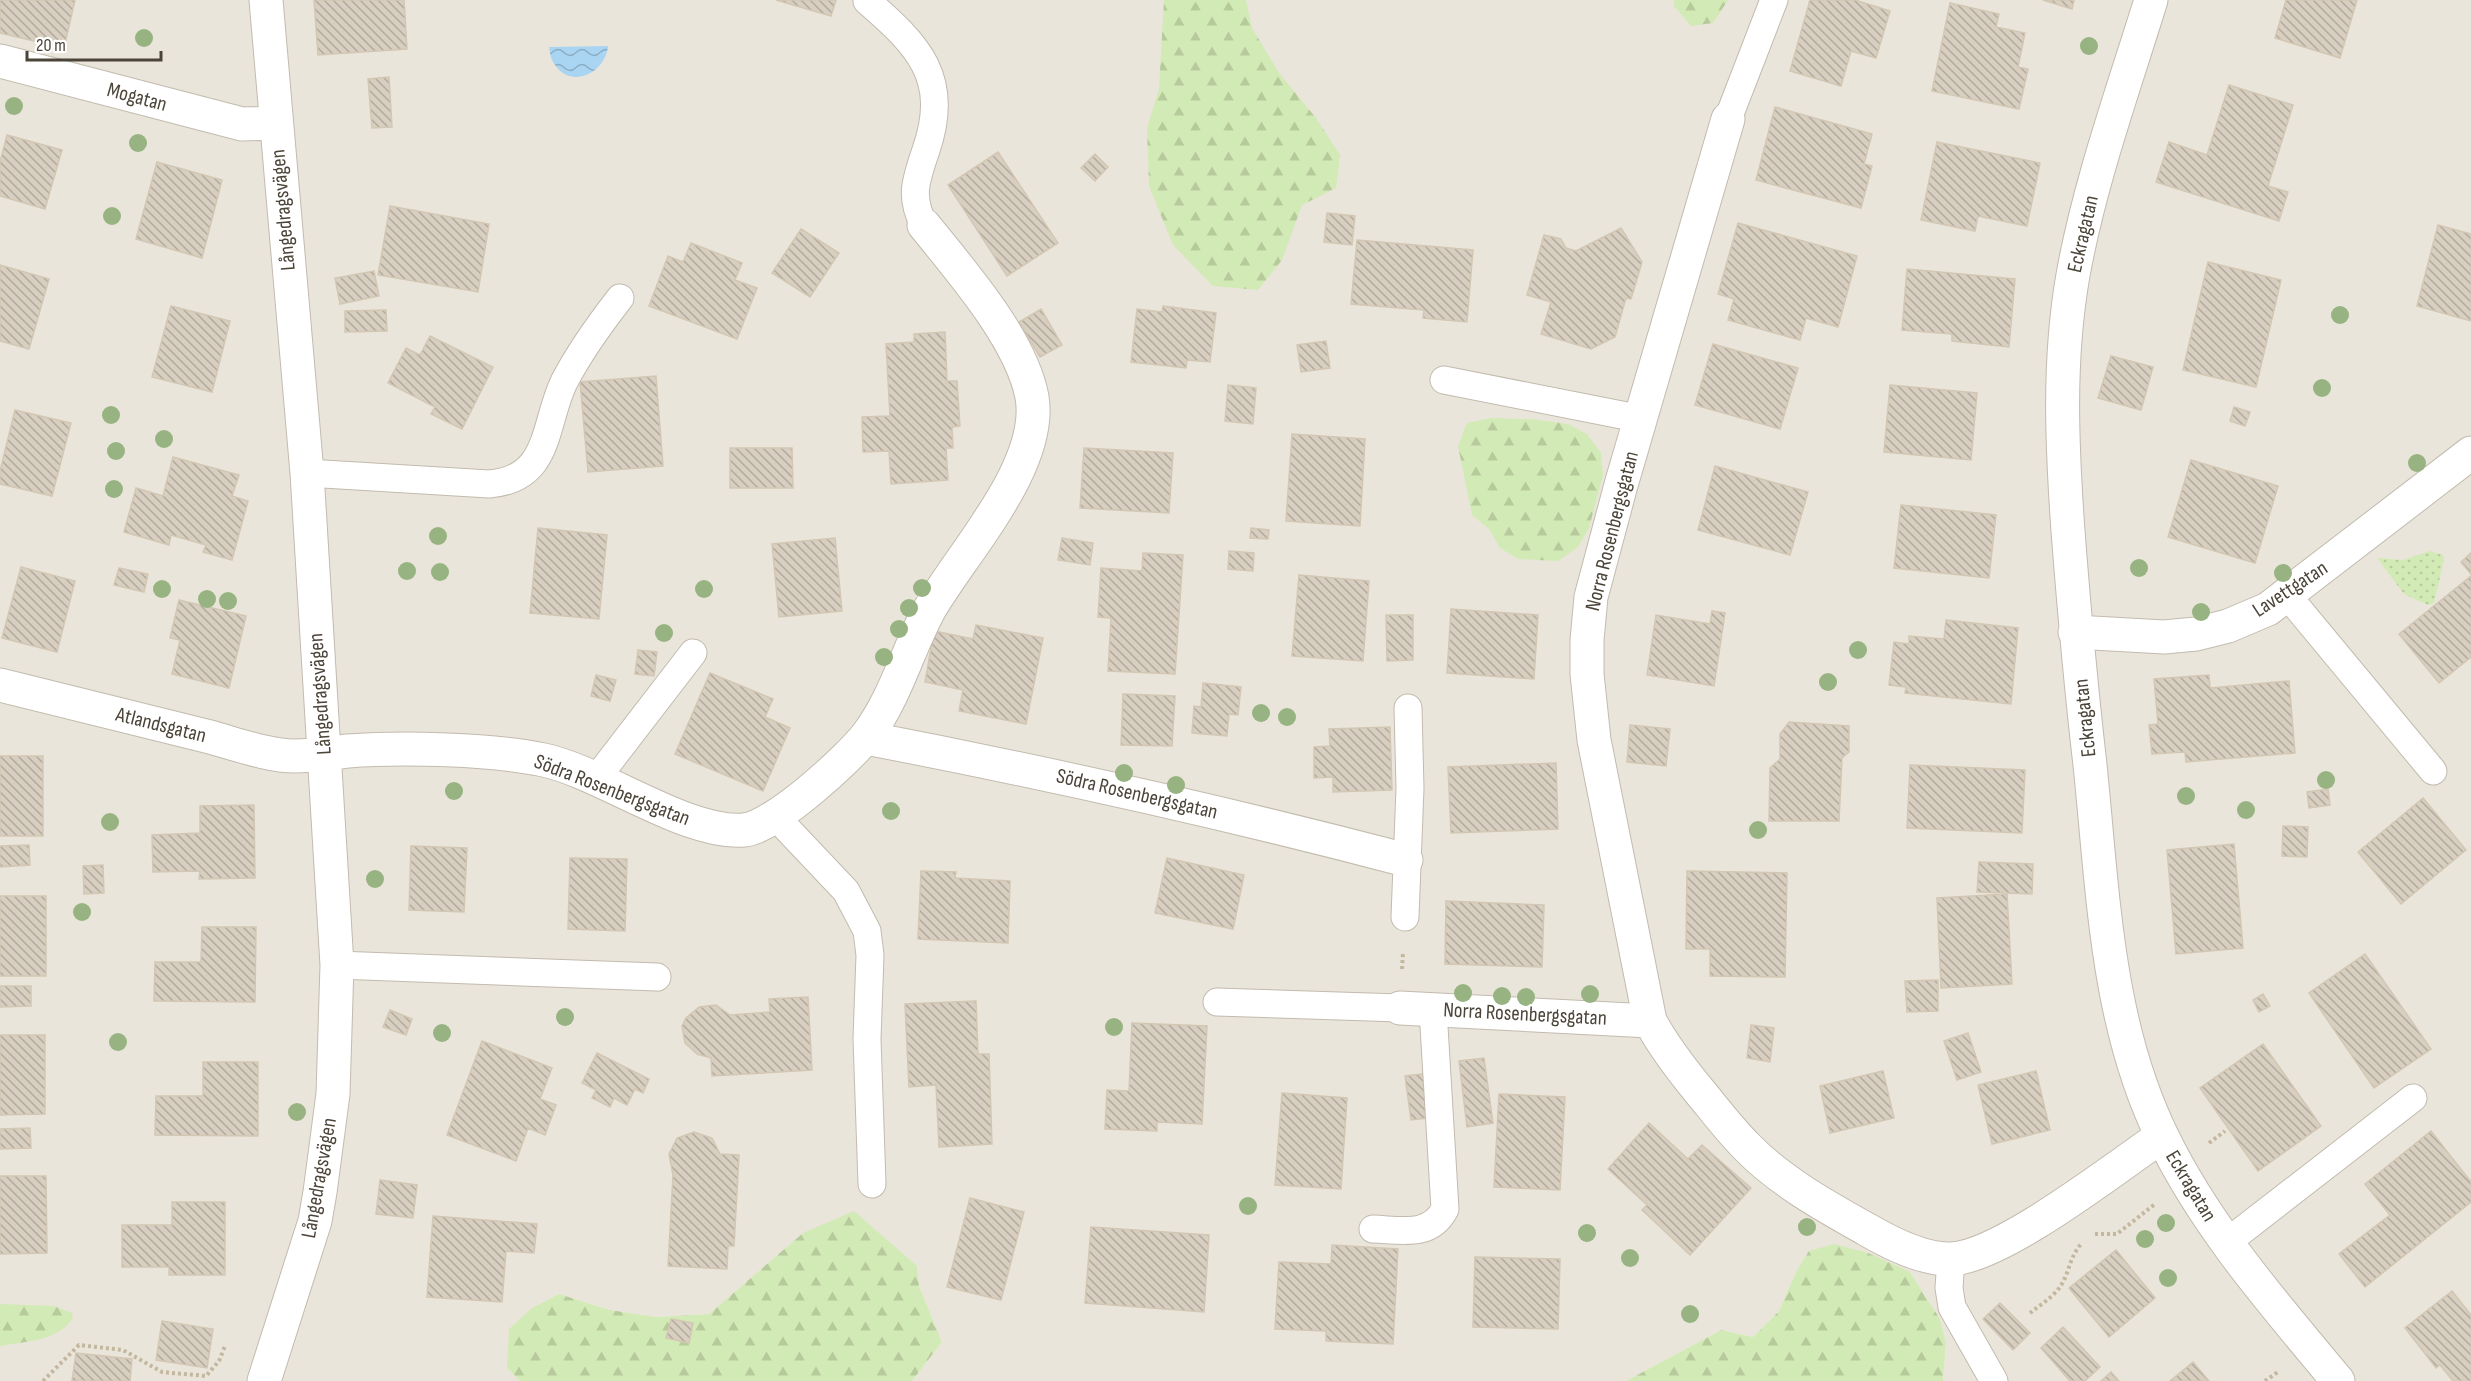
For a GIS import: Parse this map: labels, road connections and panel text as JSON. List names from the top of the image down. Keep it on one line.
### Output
{"streets":{"street":["Mogatan","Långedragsvägen","Eckragatan","Norra Rosenbergsgatan","Lavettgatan","Atlandsgatan","Södra Rosenbergsgatan"]},"crossings":[["Mogatan","Långedragsvägen"],["Långedragsvägen","Atlandsgatan"],["Långedragsvägen","Södra Rosenbergsgatan"],["Eckragatan","Norra Rosenbergsgatan"],["Eckragatan","Lavettgatan"],["Atlandsgatan","Södra Rosenbergsgatan"]],"scale_bar":"20 m"}
